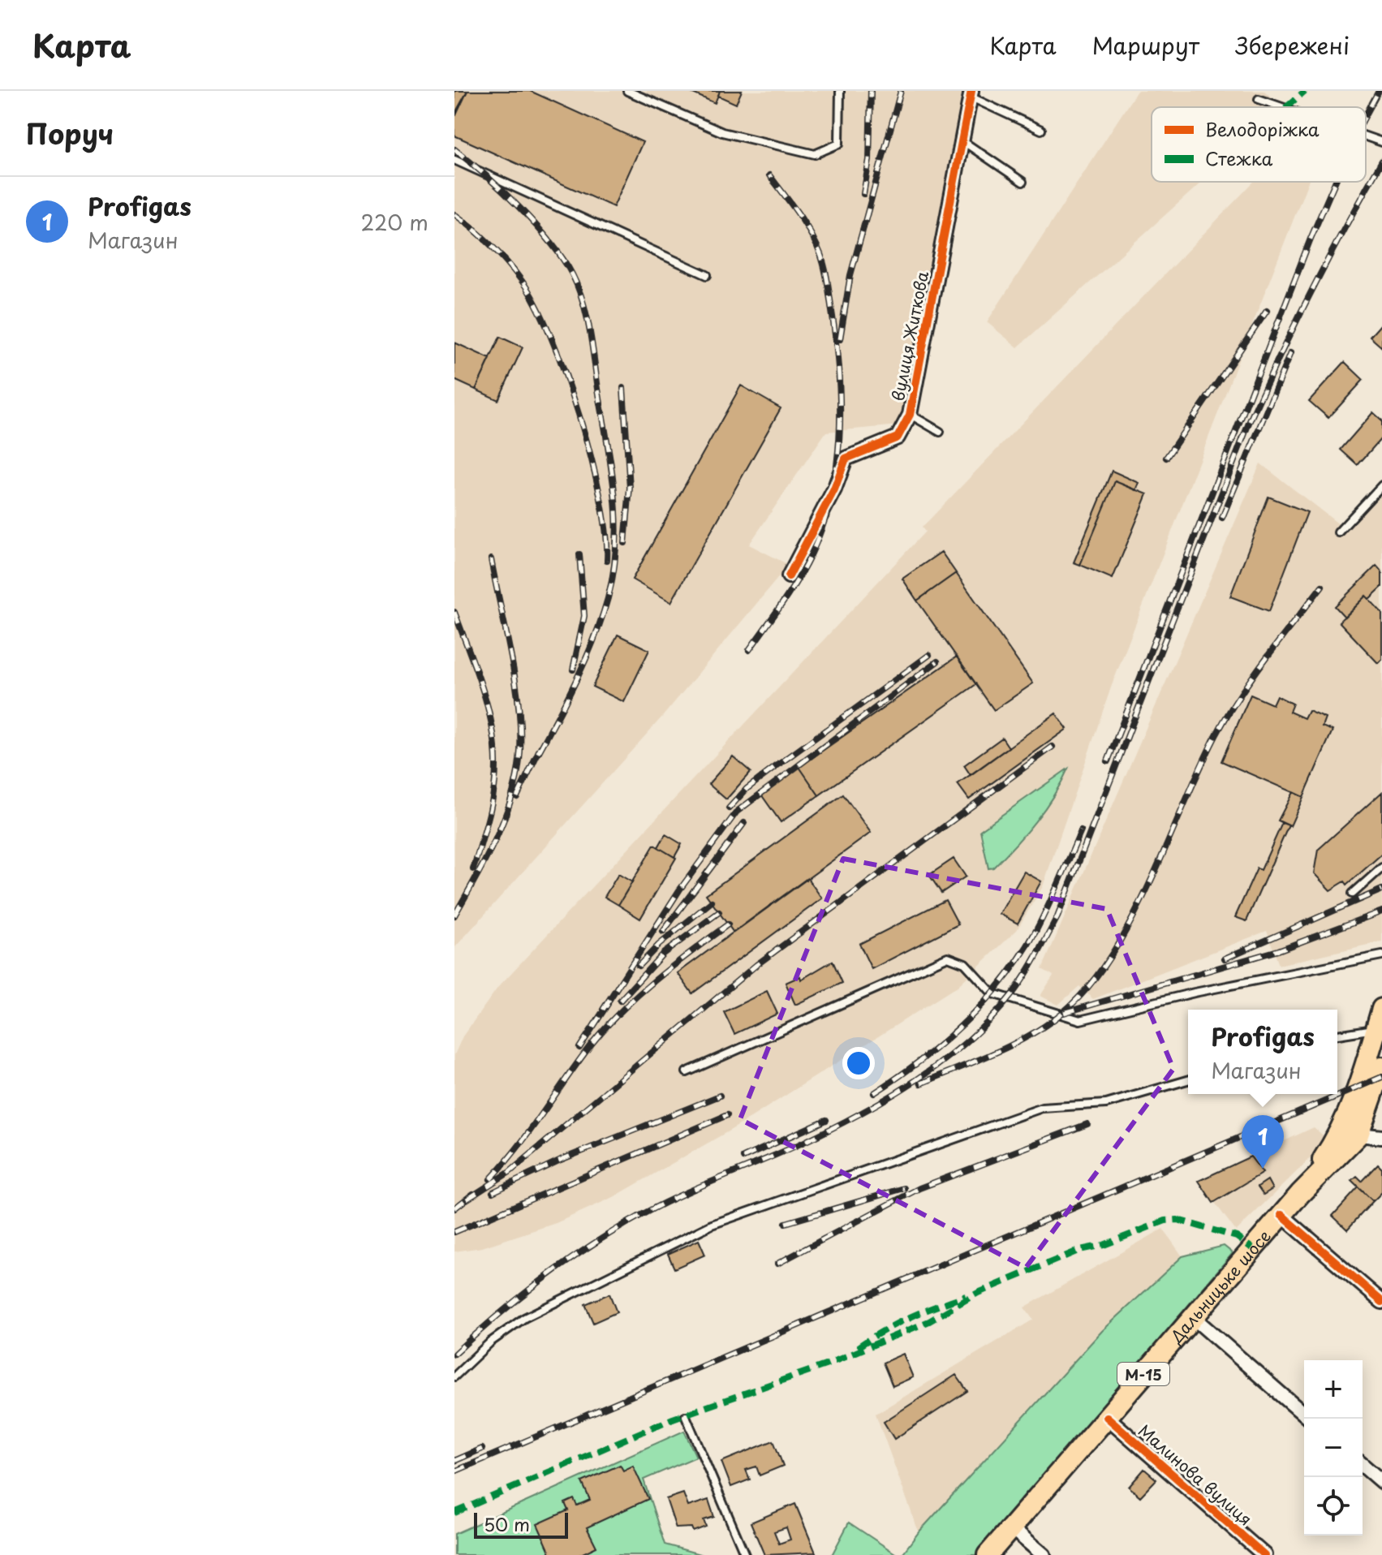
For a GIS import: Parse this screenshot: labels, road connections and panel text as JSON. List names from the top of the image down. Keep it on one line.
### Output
{"streets":{"main road":["Дальницьке шосе","М-15"],"street":["вулиця Житкова","Малинова вулиця"]},"crossings":[["Дальницьке шосе","М-15"],["Дальницьке шосе","Малинова вулиця"]],"legend":["Велодоріжка","Стежка"],"scale_bar":"50 m","page":{"header":"Карта","nav":["Карта","Маршрут","Збережені"],"heading":"Поруч","list":[{"mark":"1","name":"Profigas","note":"Магазин","value":"220 m"}],"popup":["Profigas","Магазин"],"pins":"1","map_buttons":["+","−"],"scale":"50 m"}}
